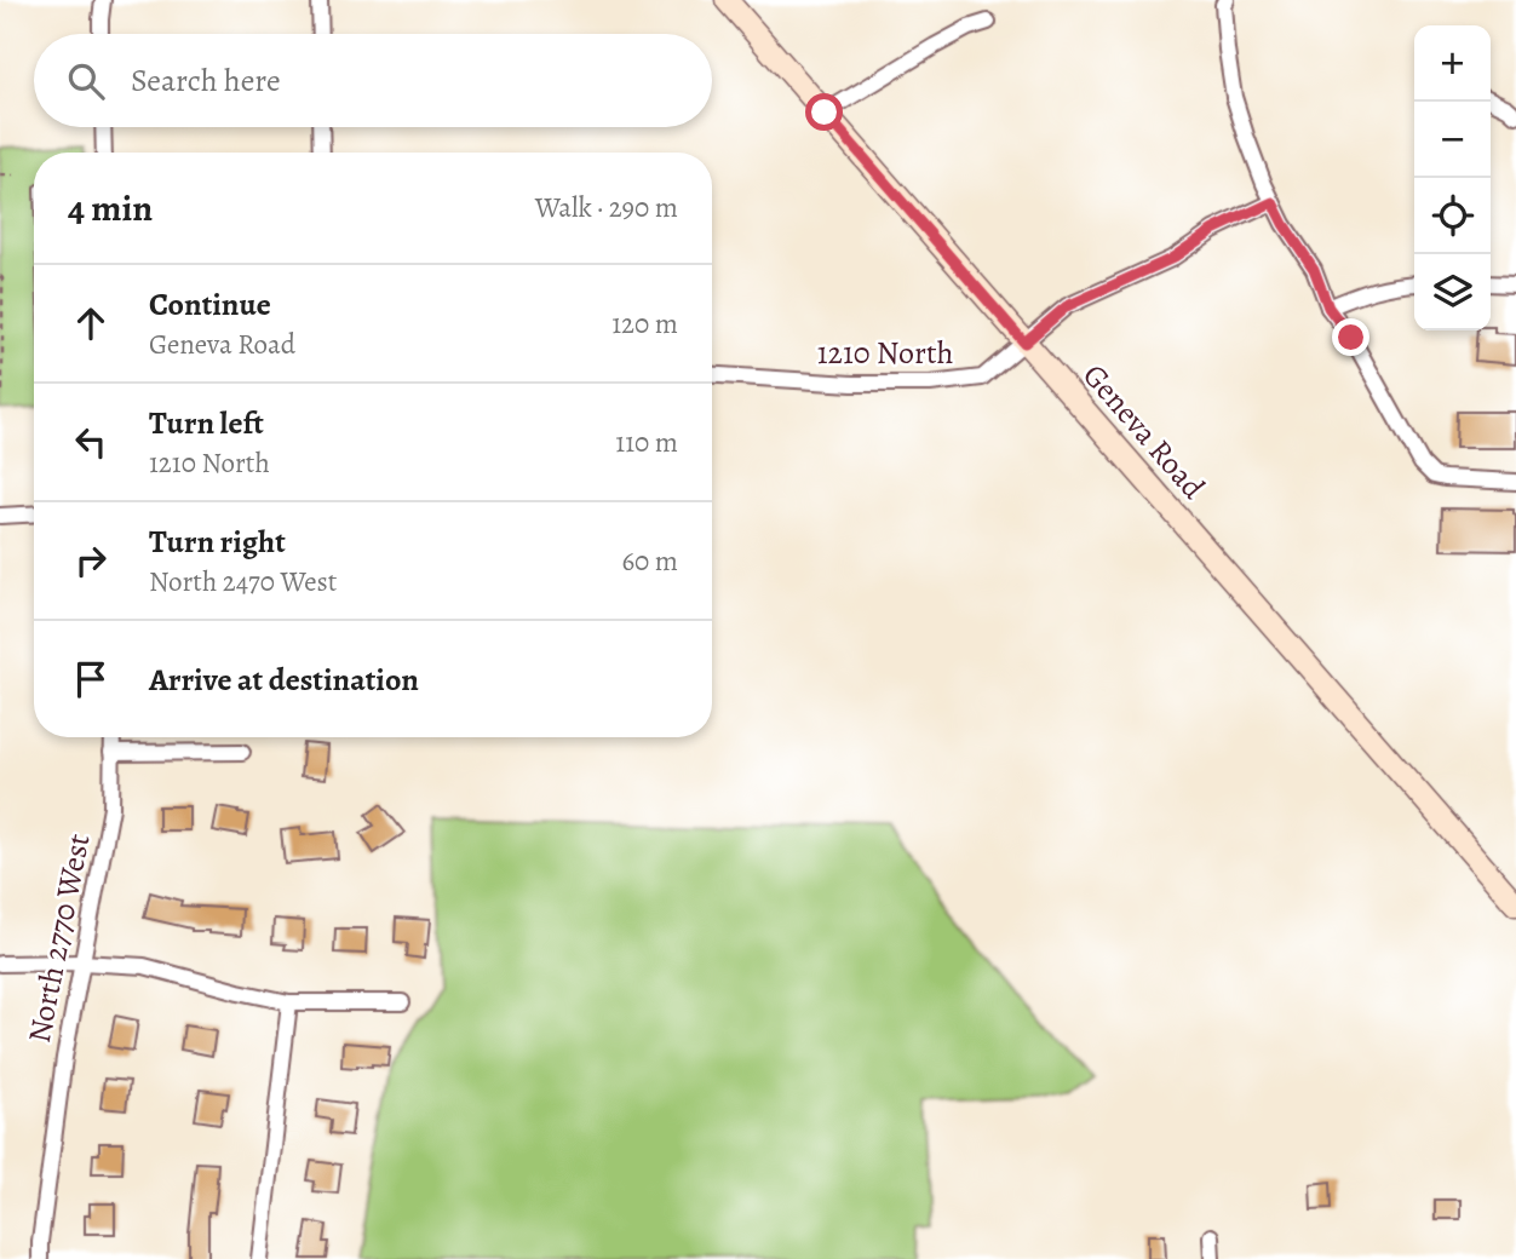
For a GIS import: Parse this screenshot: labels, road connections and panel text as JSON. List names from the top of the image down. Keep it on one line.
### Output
{"streets":{"main road":["Geneva Road"],"street":["1210 North","North 2770 West"]},"crossings":[["1210 North","Geneva Road"]],"page":{"map_buttons":["+","−"],"search":"Search here","heading":["4 min","Walk · 290 m"],"list":[["Continue","Geneva Road","120 m"],["Turn left","1210 North","110 m"],["Turn right","North 2470 West","60 m"],"Arrive at destination"]}}
